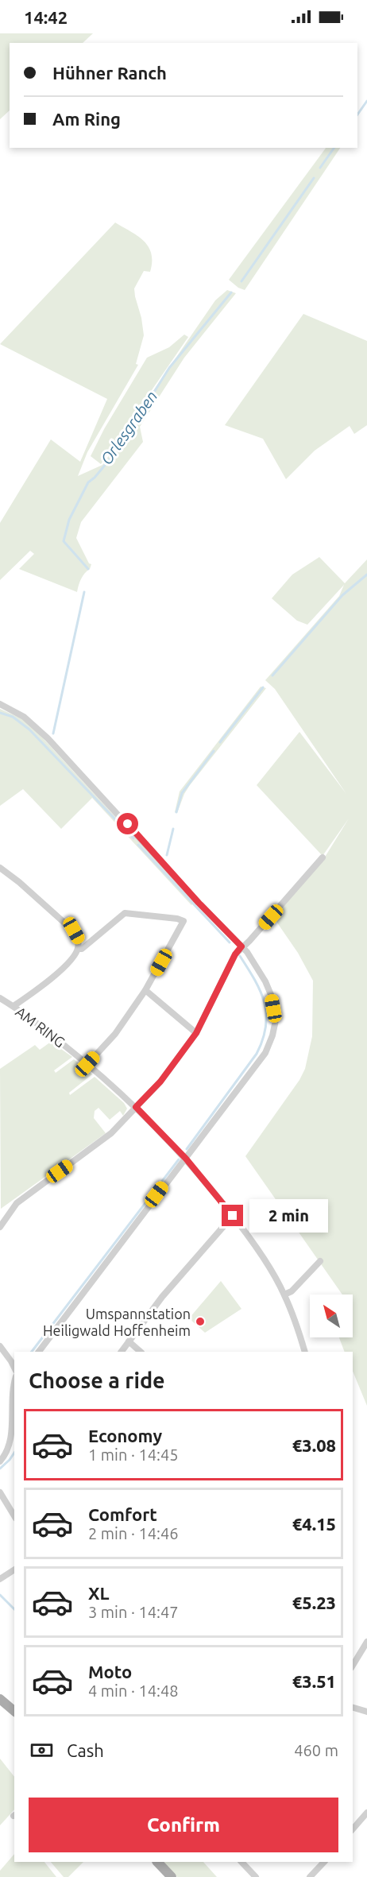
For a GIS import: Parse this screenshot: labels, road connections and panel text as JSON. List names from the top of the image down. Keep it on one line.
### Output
{"streets":{"street":["AM RING"]},"water":["Orlesgraben"],"places":["Umspannstation Heiligwald Hoffenheim"],"north":"top left","page":{"status":"14:42","banner":["Hühner Ranch","Am Ring"],"bubble":"2 min","heading":"Choose a ride","list":[{"name":"Economy","note":"1 min · 14:45","value":"€3.08"},{"name":"Comfort","note":"2 min · 14:46","value":"€4.15"},{"name":"XL","note":"3 min · 14:47","value":"€5.23"},{"name":"Moto","note":"4 min · 14:48","value":"€3.51"}],"pay":["Cash","460 m"],"buttons":"Confirm"}}
